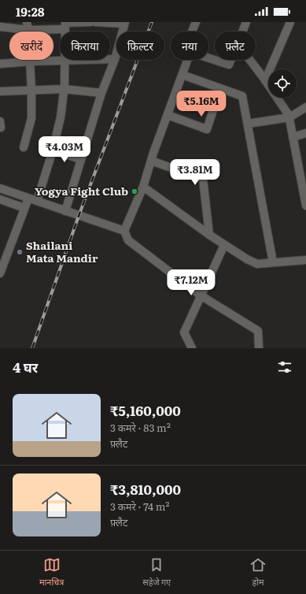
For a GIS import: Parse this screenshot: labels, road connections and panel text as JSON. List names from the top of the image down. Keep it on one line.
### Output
{"places":["Yogya Fight Club","Shailani Mata Mandir"],"page":{"status":"19:28","chip":["खरीदें","किराया","फ़िल्टर","नया","फ़्लैट"],"price":["₹5.16M","₹4.03M","₹3.81M","₹7.12M"],"heading":"4 घर","list":[{"name":"₹5,160,000","note":"3 कमरे · 83 m² · फ़्लैट"},{"name":"₹3,810,000","note":"3 कमरे · 74 m² · फ़्लैट"}],"tabs":["मानचित्र","सहेजे गए","होम"]}}
